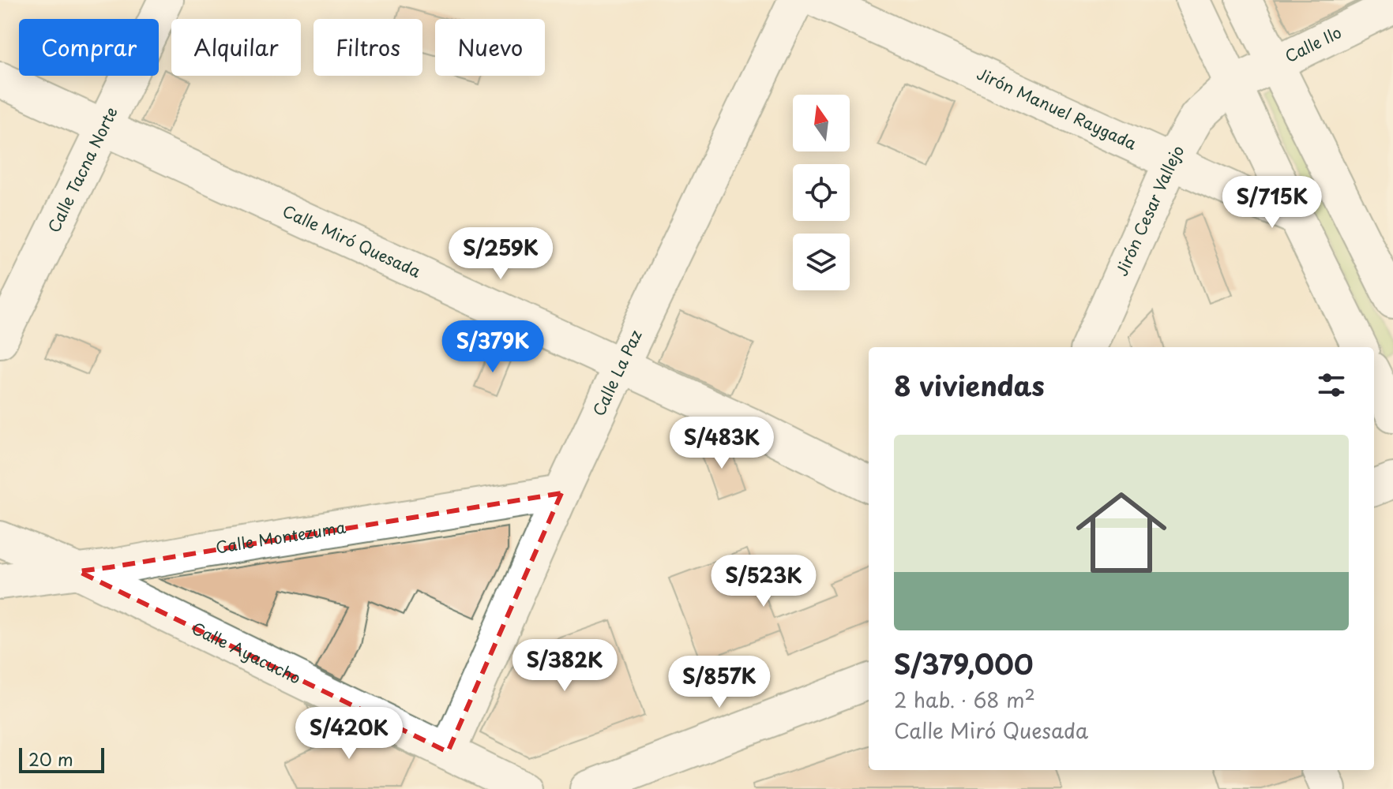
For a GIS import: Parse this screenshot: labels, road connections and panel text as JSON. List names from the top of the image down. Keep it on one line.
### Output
{"streets":{"street":["Calle Ilo","Jirón Manuel Raygada","Calle Tacna Norte","Jirón Cesar Vallejo","Calle Miró Quesada","Calle La Paz","Calle Montezuma","Calle Ayacucho"]},"crossings":[["Calle Ilo","Jirón Cesar Vallejo"],["Jirón Manuel Raygada","Jirón Cesar Vallejo"],["Calle Tacna Norte","Calle Miró Quesada"],["Calle Miró Quesada","Calle La Paz"],["Calle La Paz","Calle Montezuma"],["Calle La Paz","Calle Ayacucho"],["Calle Montezuma","Calle Ayacucho"]],"scale_bar":"20 m","north":"top","page":{"chip":["Comprar","Alquilar","Filtros","Nuevo"],"price":["S/715K","S/259K","S/379K","S/483K","S/523K","S/382K","S/857K","S/420K"],"heading":"8 viviendas","list":[{"name":"S/379,000","note":"2 hab. · 68 m² · Calle Miró Quesada"}],"scale":"20 m"}}
